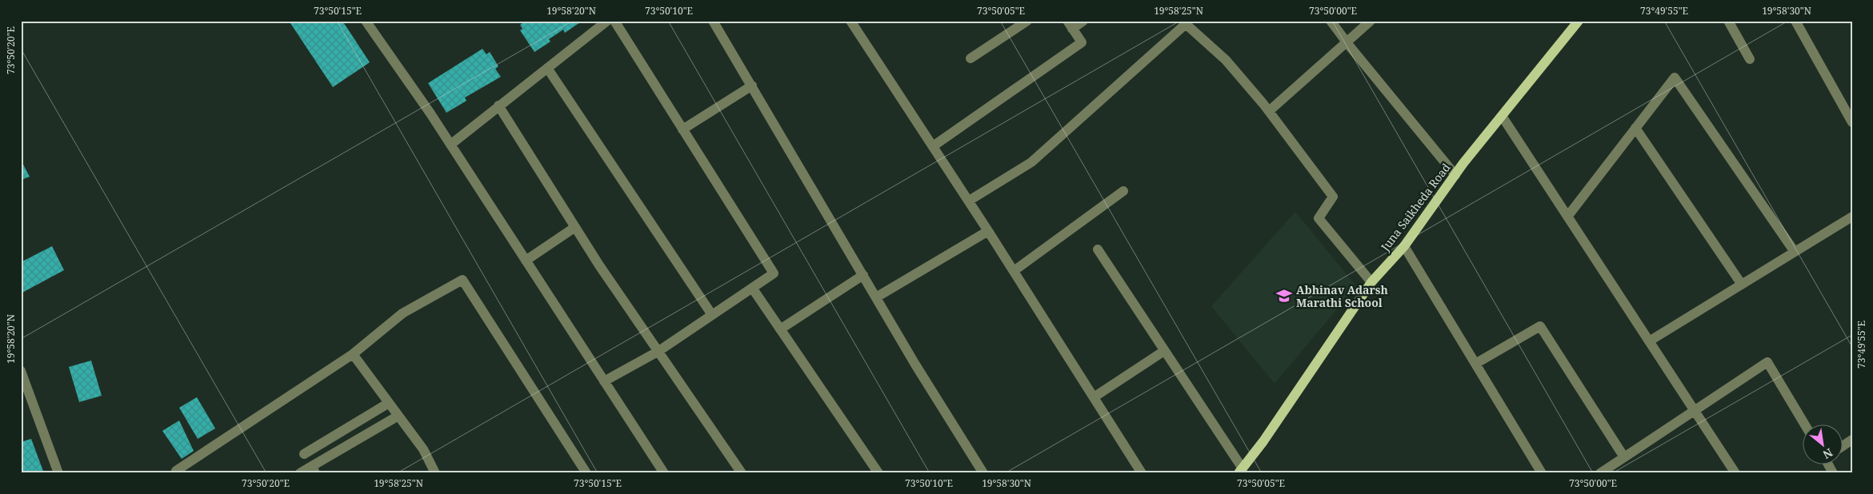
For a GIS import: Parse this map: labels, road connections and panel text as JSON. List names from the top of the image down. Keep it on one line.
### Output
{"streets":{"main road":["Juna Saikheda Road"]},"places":{"school or university":["Abhinav Adarsh Marathi School"]},"north":"bottom right","coordinates":["73°50'15\"E","19°58'20\"N","73°50'10\"E","73°50'05\"E","19°58'25\"N","73°50'00\"E","73°49'55\"E","19°58'30\"N","73°50'20\"E"]}
